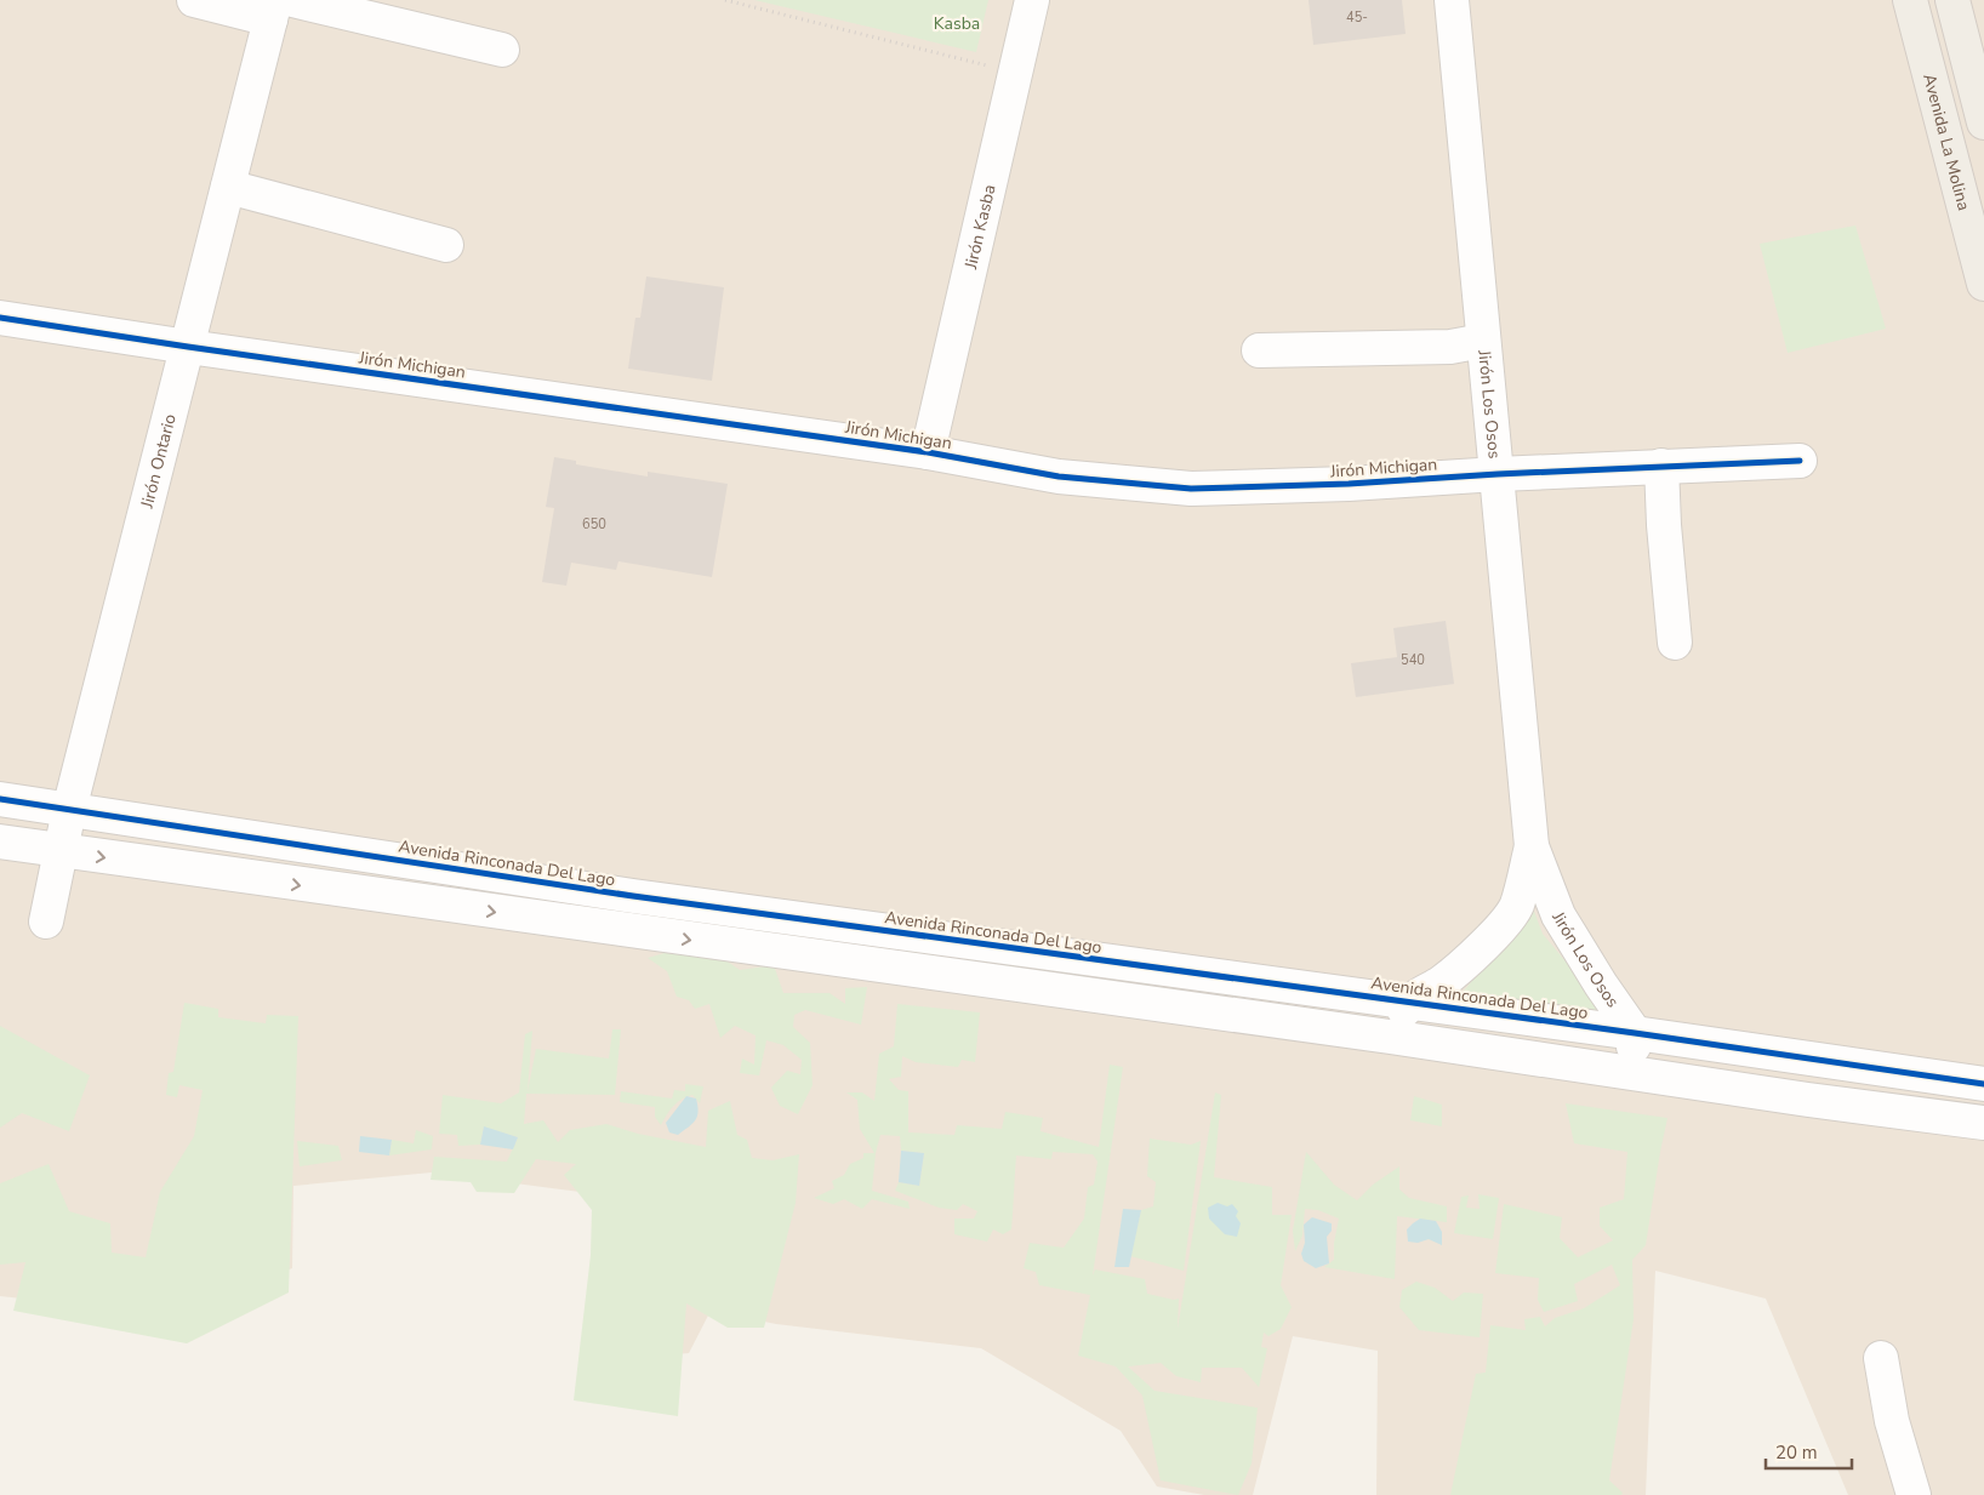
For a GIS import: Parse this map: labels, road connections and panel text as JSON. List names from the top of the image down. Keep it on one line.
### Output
{"streets":{"main road":["Avenida La Molina"],"street":["Jirón Kasba","Jirón Michigan","Jirón Los Osos","Jirón Ontario","Avenida Rinconada Del Lago"]},"crossings":[["Jirón Kasba","Jirón Michigan"],["Jirón Michigan","Jirón Los Osos"],["Jirón Michigan","Jirón Ontario"],["Jirón Los Osos","Avenida Rinconada Del Lago"],["Jirón Ontario","Avenida Rinconada Del Lago"]],"parks":["Kasba"],"house_numbers":["45-","650","540"],"scale_bar":"20 m"}
